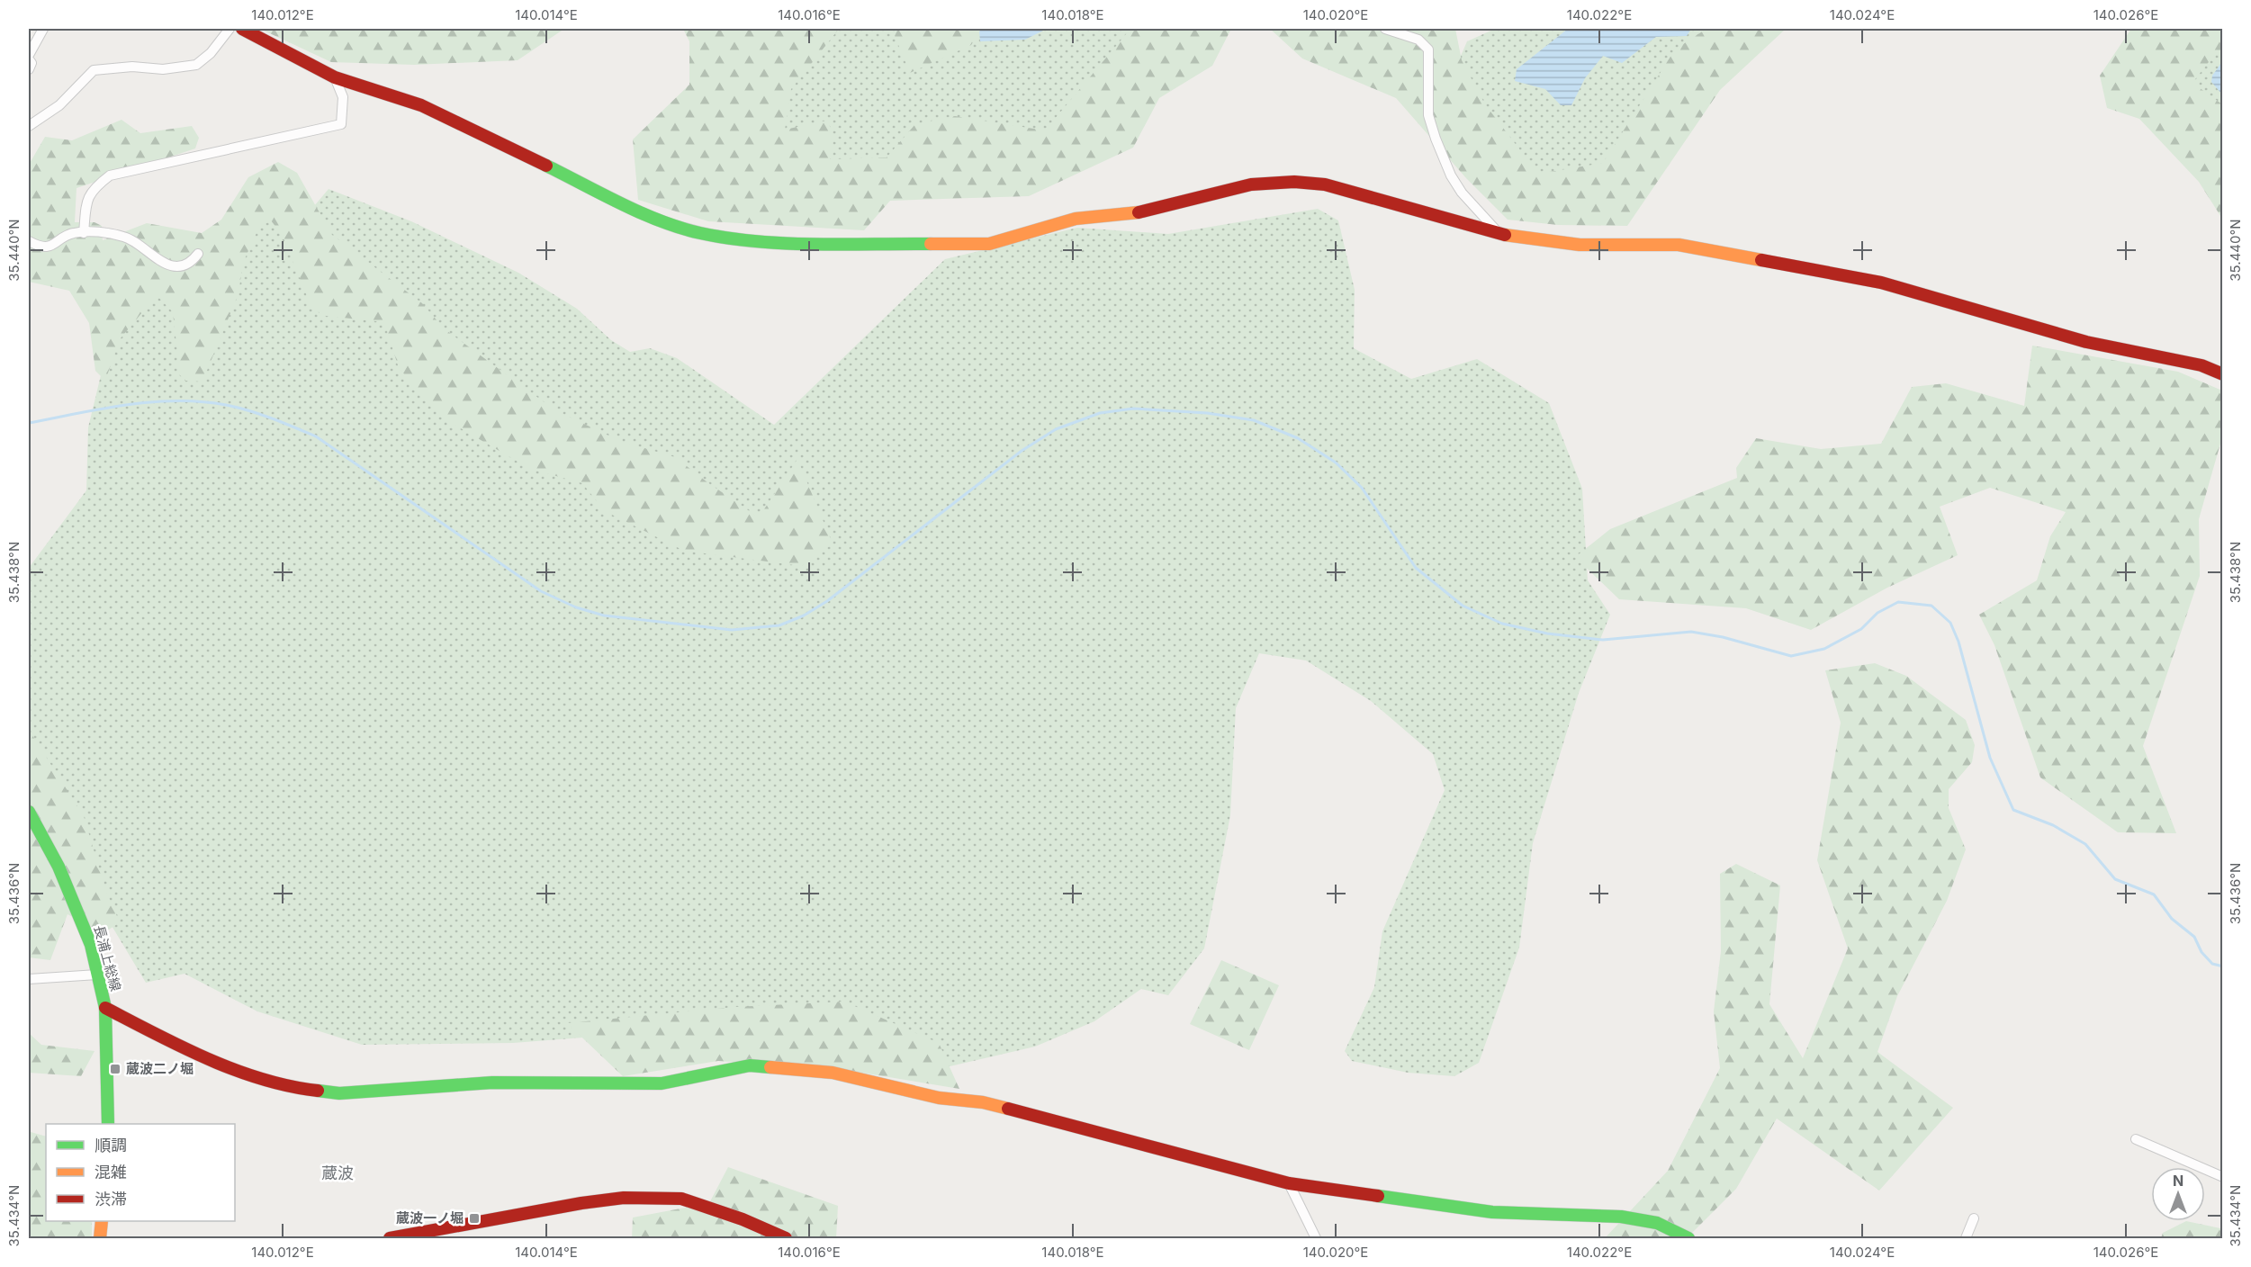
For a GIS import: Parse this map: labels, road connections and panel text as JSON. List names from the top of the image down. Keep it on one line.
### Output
{"streets":{"street":["長浦上総線"]},"districts":["蔵波"],"places":{"transit":["蔵波二ノ堀","蔵波一ノ堀"]},"legend":["順調","混雑","渋滞"],"north":"top","coordinates":["140.012°E","140.014°E","140.016°E","140.018°E","140.020°E","140.022°E","140.024°E","140.026°E","35.440°N","35.438°N","35.436°N","35.434°N"]}
